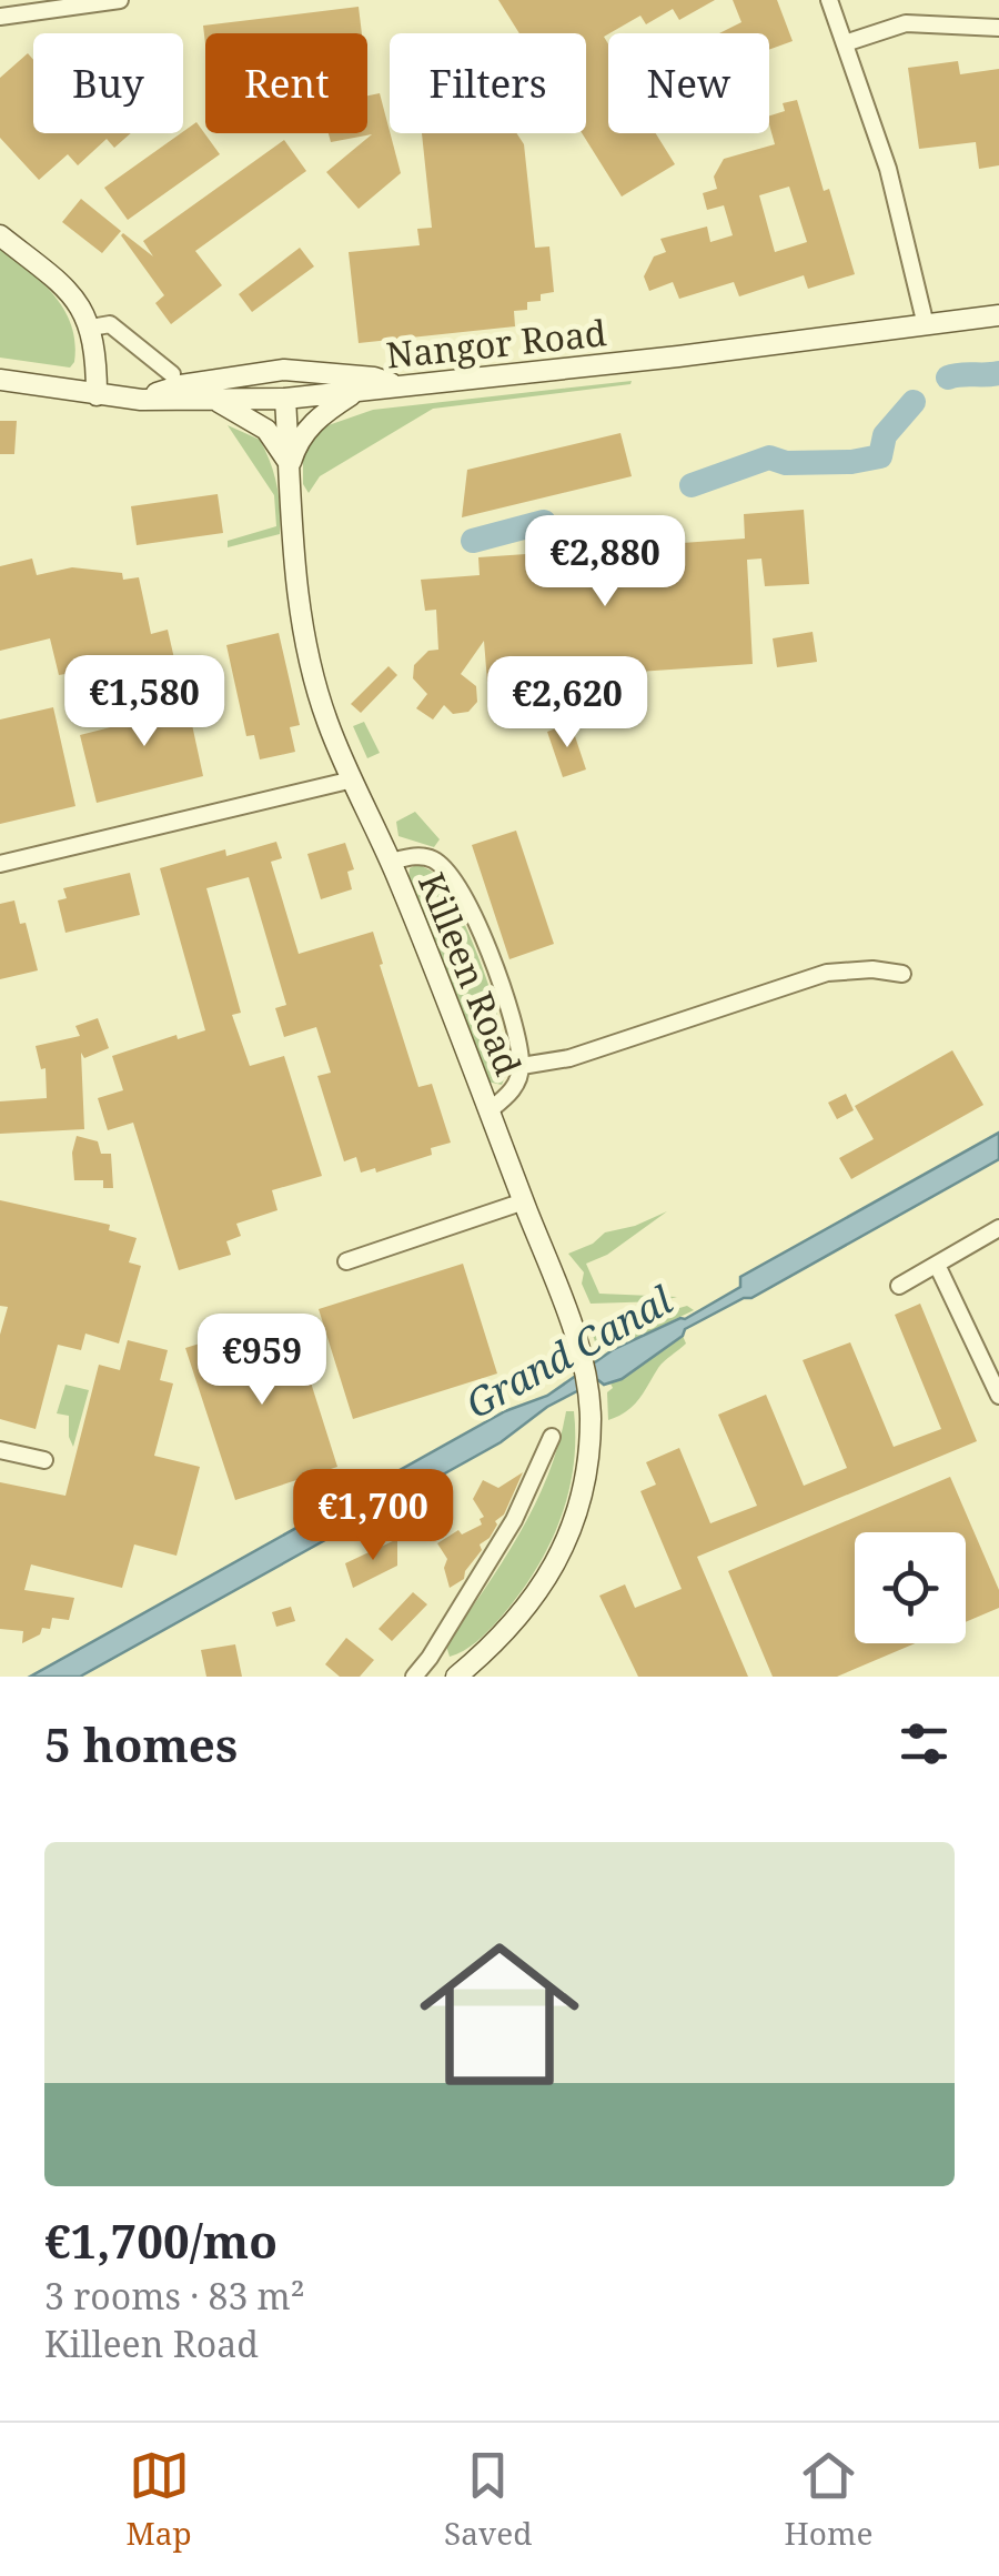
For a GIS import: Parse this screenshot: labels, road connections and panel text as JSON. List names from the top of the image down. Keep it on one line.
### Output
{"streets":{"street":["Nangor Road","Killeen Road"]},"crossings":[["Nangor Road","Killeen Road"]],"water":["Grand Canal"],"page":{"chip":["Buy","Rent","Filters","New"],"price":["€2,880","€1,580","€2,620","€959","€1,700"],"heading":"5 homes","list":[{"name":"€1,700/mo","note":"3 rooms · 83 m² · Killeen Road"}],"tabs":["Map","Saved","Home"]}}
